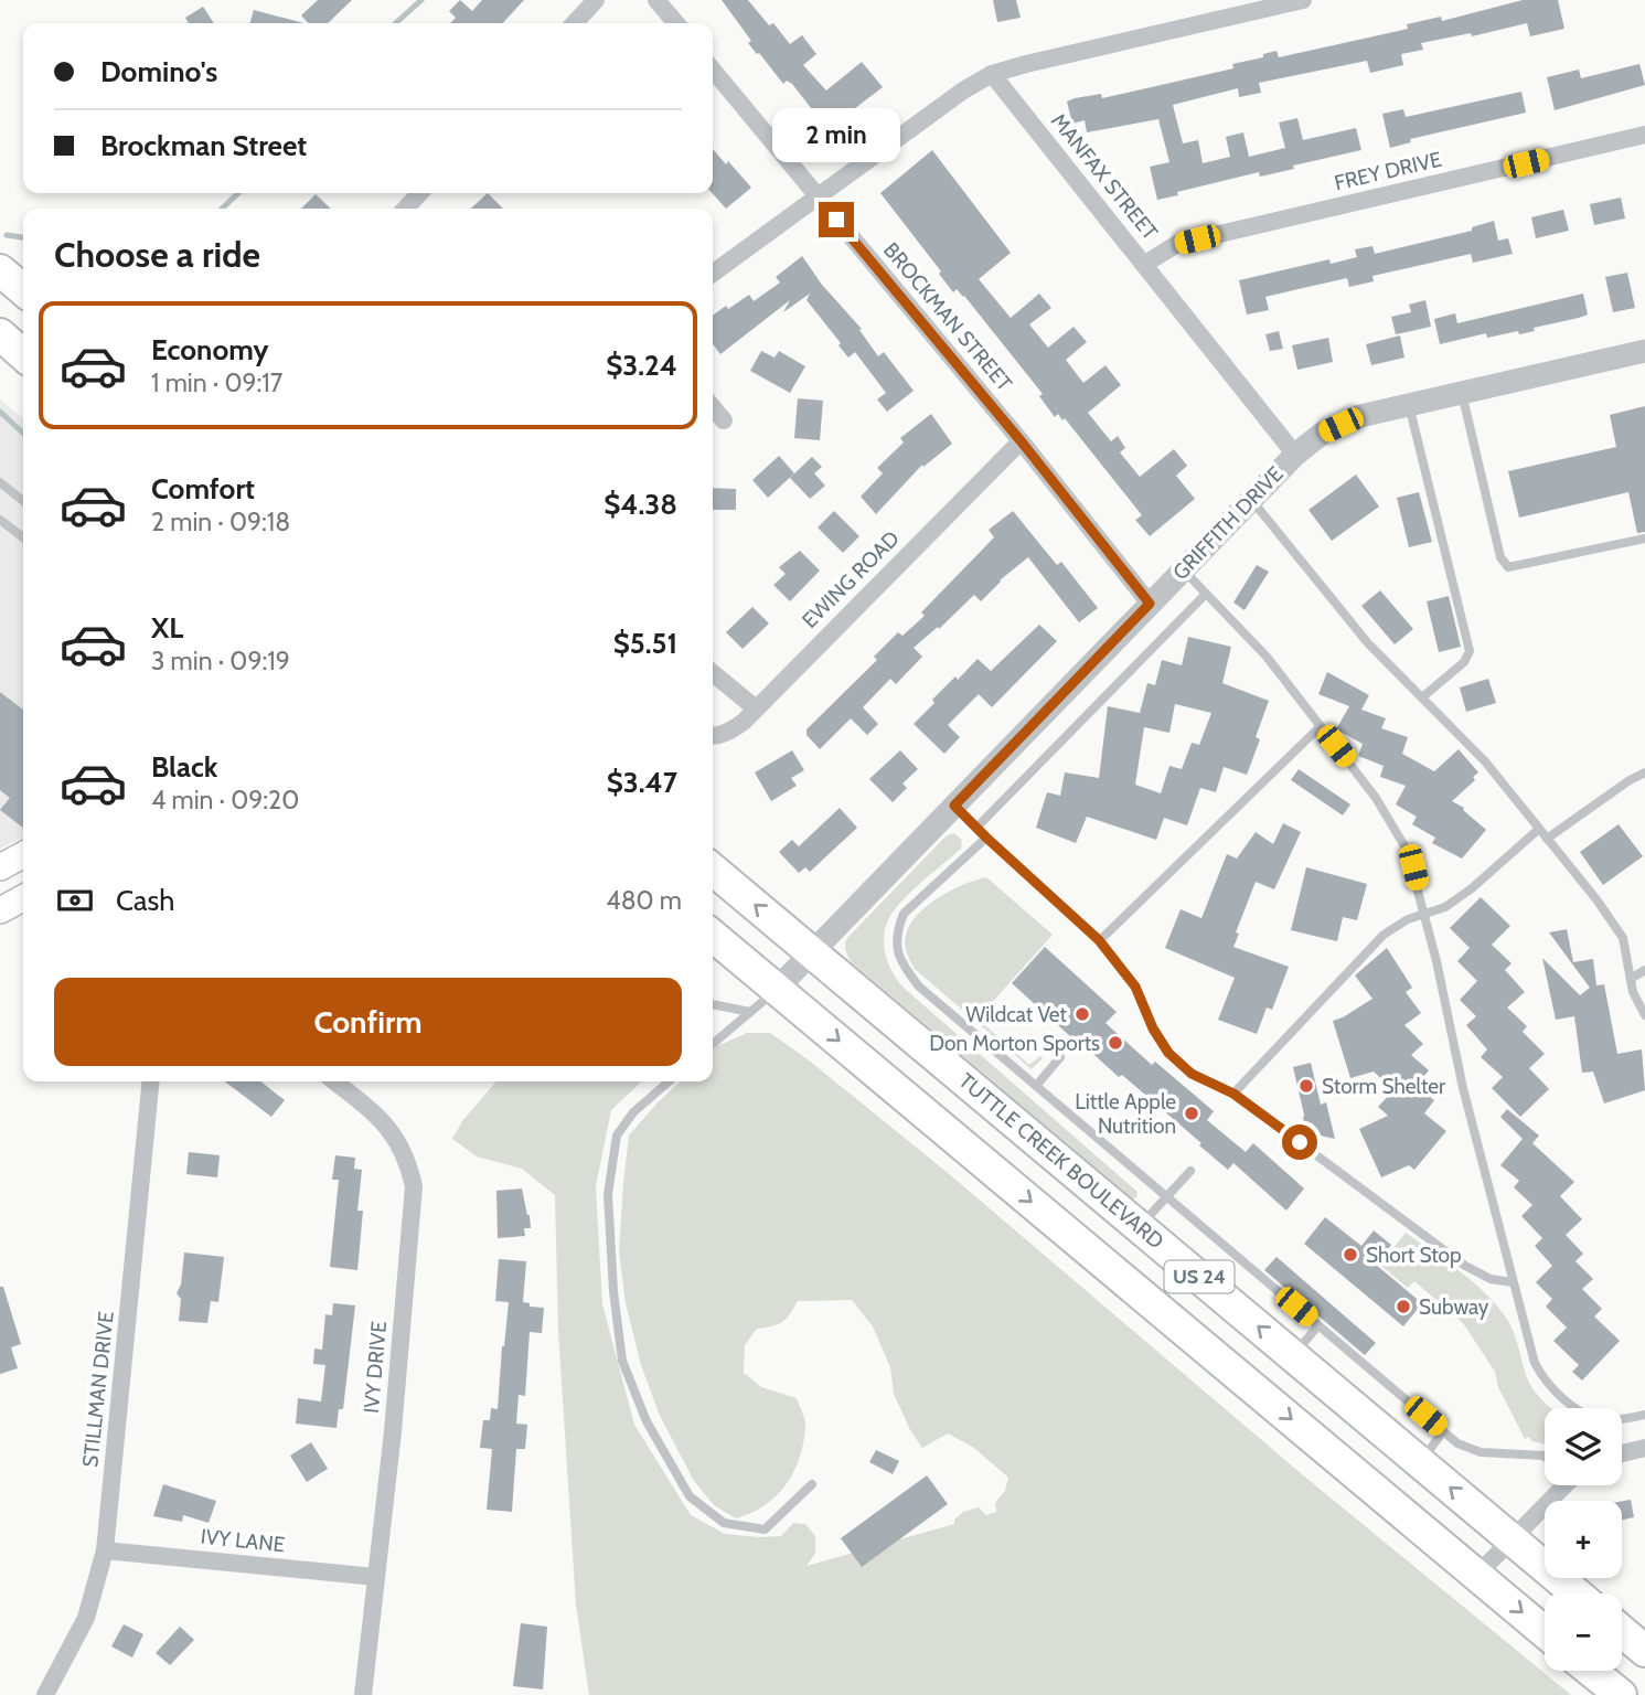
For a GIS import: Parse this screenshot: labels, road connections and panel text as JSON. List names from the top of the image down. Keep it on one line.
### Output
{"streets":{"highway":["TUTTLE CREEK BOULEVARD","US 24"],"street":["FREY DRIVE","MANFAX STREET","BROCKMAN STREET","GRIFFITH DRIVE","EWING ROAD","IVY DRIVE","STILLMAN DRIVE","IVY LANE"]},"crossings":[["FREY DRIVE","MANFAX STREET"],["MANFAX STREET","GRIFFITH DRIVE"],["BROCKMAN STREET","GRIFFITH DRIVE"],["BROCKMAN STREET","EWING ROAD"],["GRIFFITH DRIVE","TUTTLE CREEK BOULEVARD"],["GRIFFITH DRIVE","US 24"],["IVY DRIVE","IVY LANE"],["STILLMAN DRIVE","IVY LANE"]],"places":["Wildcat Vet","Don Morton Sports","Storm Shelter","Little Apple Nutrition","Short Stop","Subway"],"page":{"banner":["Domino's","Brockman Street"],"bubble":"2 min","heading":"Choose a ride","list":[{"name":"Economy","note":"1 min · 09:17","value":"$3.24"},{"name":"Comfort","note":"2 min · 09:18","value":"$4.38"},{"name":"XL","note":"3 min · 09:19","value":"$5.51"},{"name":"Black","note":"4 min · 09:20","value":"$3.47"}],"pay":["Cash","480 m"],"buttons":"Confirm","map_buttons":["+","−"]}}
